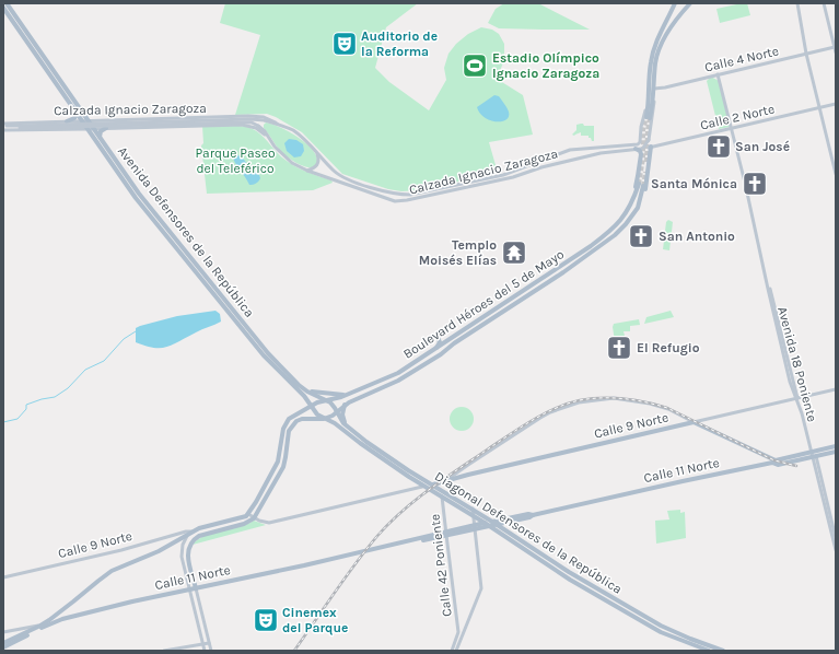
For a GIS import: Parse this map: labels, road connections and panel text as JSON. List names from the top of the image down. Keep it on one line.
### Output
{"streets":{"main road":["Calle 4 Norte","Calzada Ignacio Zaragoza","Calle 2 Norte","Avenida Defensores de la República","Boulevard Héroes del 5 de Mayo","Avenida 18 Poniente","Calle 9 Norte","Calle 11 Norte","Diagonal Defensores de la República","Calle 42 Poniente"]},"crossings":[["Calle 4 Norte","Avenida 18 Poniente"],["Calzada Ignacio Zaragoza","Calle 2 Norte"],["Calzada Ignacio Zaragoza","Avenida Defensores de la República"],["Calle 2 Norte","Avenida 18 Poniente"],["Avenida Defensores de la República","Boulevard Héroes del 5 de Mayo"],["Avenida Defensores de la República","Diagonal Defensores de la República"],["Boulevard Héroes del 5 de Mayo","Diagonal Defensores de la República"],["Avenida 18 Poniente","Calle 9 Norte"],["Avenida 18 Poniente","Calle 11 Norte"],["Calle 9 Norte","Calle 11 Norte"],["Calle 9 Norte","Diagonal Defensores de la República"],["Calle 11 Norte","Diagonal Defensores de la República"],["Calle 11 Norte","Calle 42 Poniente"],["Diagonal Defensores de la República","Calle 42 Poniente"]],"parks":["Parque Paseo del Teleférico"],"places":{"theatre":["Auditorio de la Reforma","Cinemex del Parque"],"sports":["Estadio Olímpico Ignacio Zaragoza"],"church":["San José","Santa Mónica","San Antonio","El Refugio"],"temple":["Templo Moisés Elías"]}}
